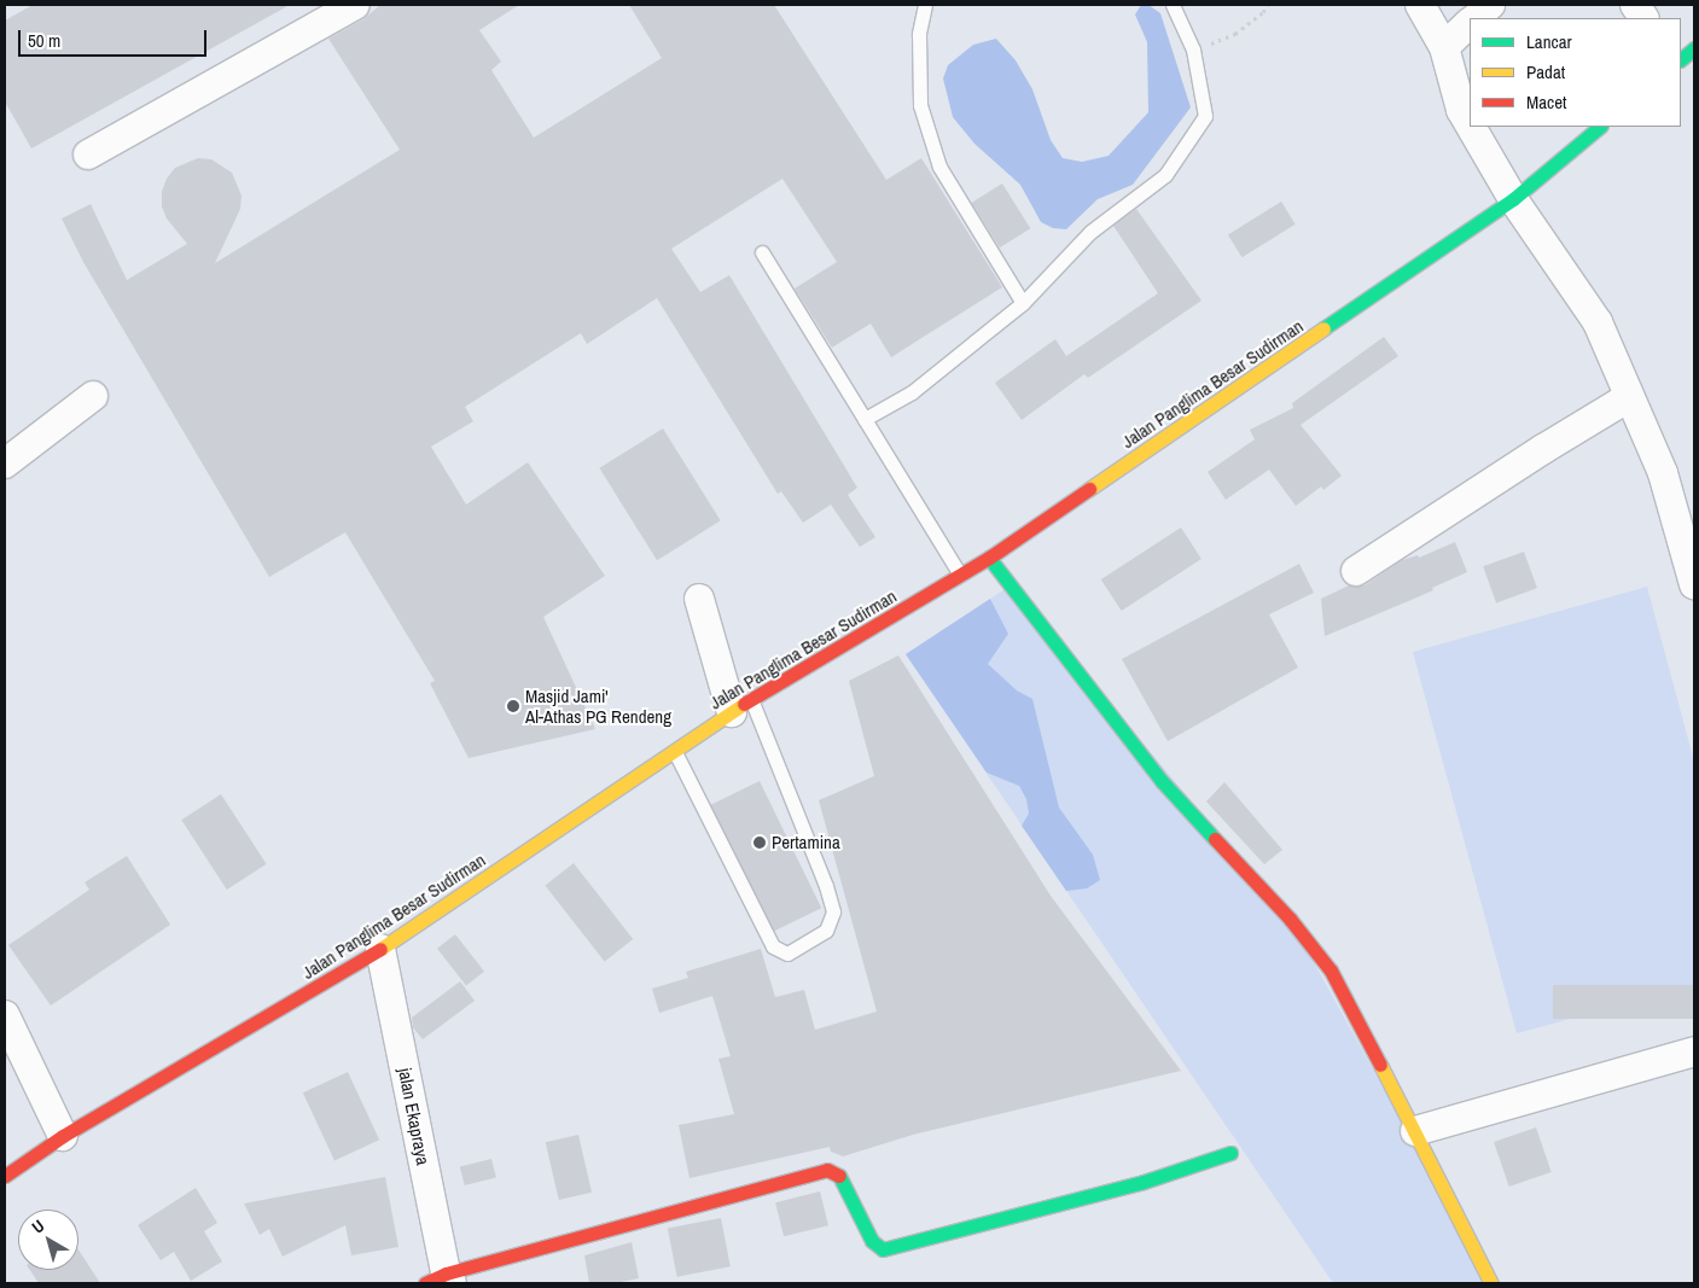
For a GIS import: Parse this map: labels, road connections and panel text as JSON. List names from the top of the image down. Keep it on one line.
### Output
{"streets":{"main road":["Jalan Panglima Besar Sudirman"],"street":["jalan Ekapraya"]},"crossings":[["Jalan Panglima Besar Sudirman","jalan Ekapraya"]],"places":["Masjid Jami' Al-Athas PG Rendeng","Pertamina"],"legend":["Lancar","Padat","Macet"],"scale_bar":"50 m","north":"top left"}
